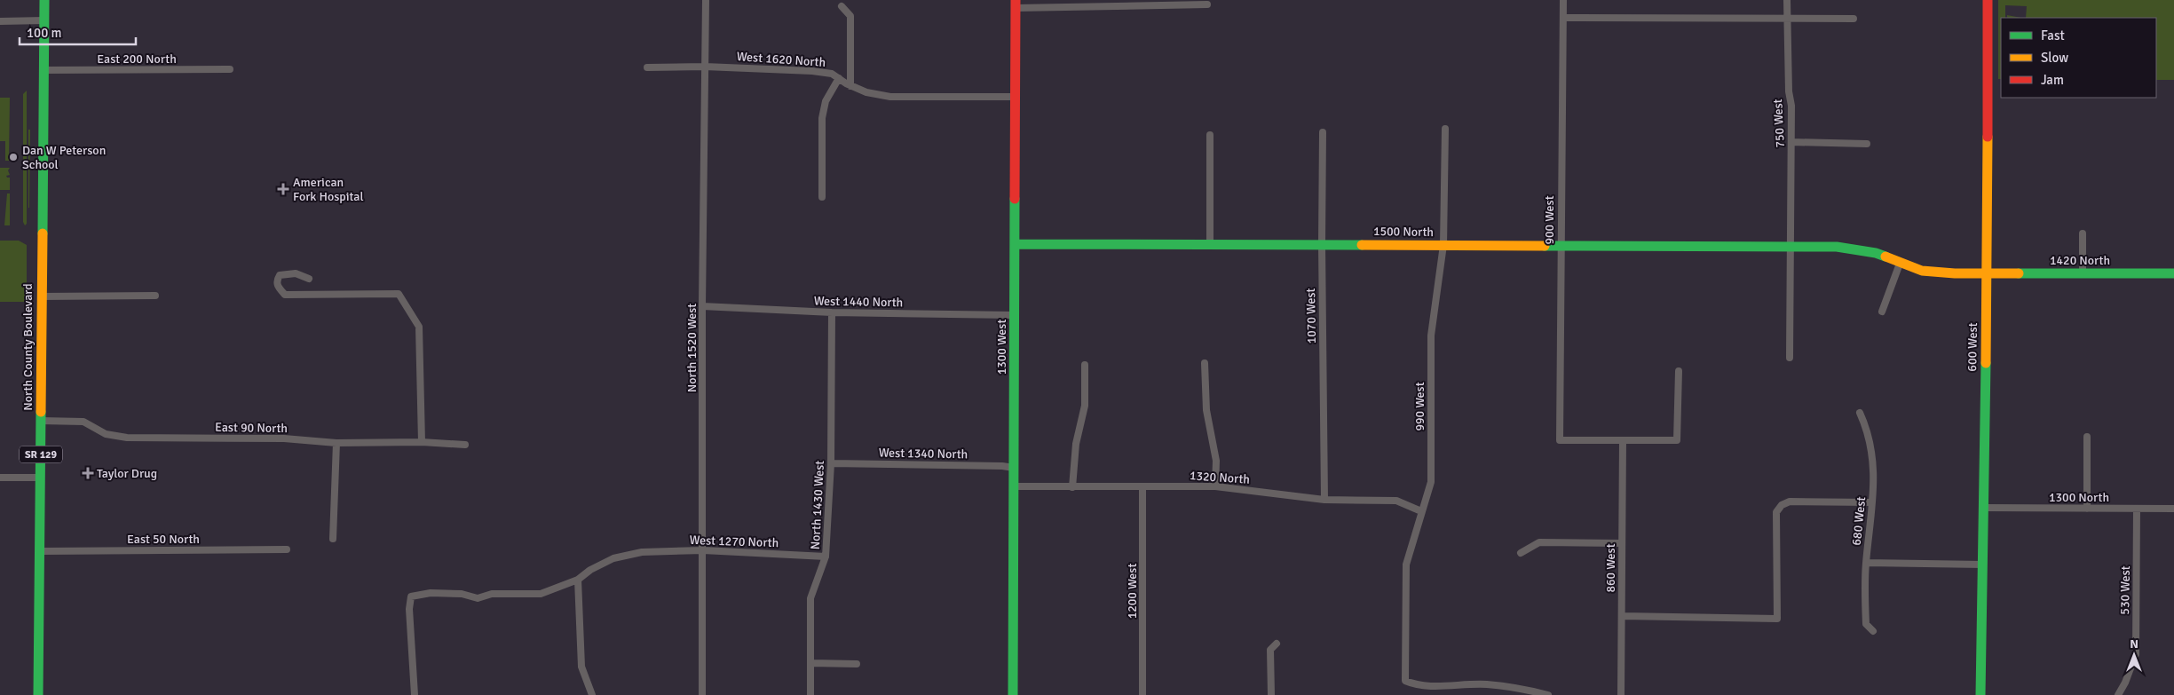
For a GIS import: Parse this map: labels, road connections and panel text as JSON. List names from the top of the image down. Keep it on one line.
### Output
{"streets":{"street":["East 200 North","West 1620 North","750 West","900 West","1500 North","1420 North","West 1440 North","1070 West","North County Boulevard","1300 West","600 West","North 1520 West","990 West","East 90 North","West 1340 North","SR 129","1320 North","1300 North","North 1430 West","680 West","East 50 North","West 1270 North","860 West","530 West","1200 West"]},"crossings":[["East 200 North","North County Boulevard"],["West 1620 North","1300 West"],["West 1620 North","North 1520 West"],["750 West","1500 North"],["900 West","1500 North"],["900 West","860 West"],["1500 North","1420 North"],["1500 North","1070 West"],["1500 North","1300 West"],["1500 North","990 West"],["1420 North","600 West"],["West 1440 North","1300 West"],["West 1440 North","North 1520 West"],["West 1440 North","North 1430 West"],["1070 West","1320 North"],["North County Boulevard","East 90 North"],["North County Boulevard","East 50 North"],["1300 West","West 1340 North"],["1300 West","1320 North"],["600 West","1300 North"],["North 1520 West","West 1270 North"],["990 West","1320 North"],["West 1340 North","North 1430 West"],["1320 North","1200 West"],["1300 North","530 West"],["North 1430 West","West 1270 North"]],"places":{"other":["Dan W Peterson School"],"health":["American Fork Hospital","Taylor Drug"]},"legend":["Fast","Slow","Jam"],"scale_bar":"100 m","north":"top"}
